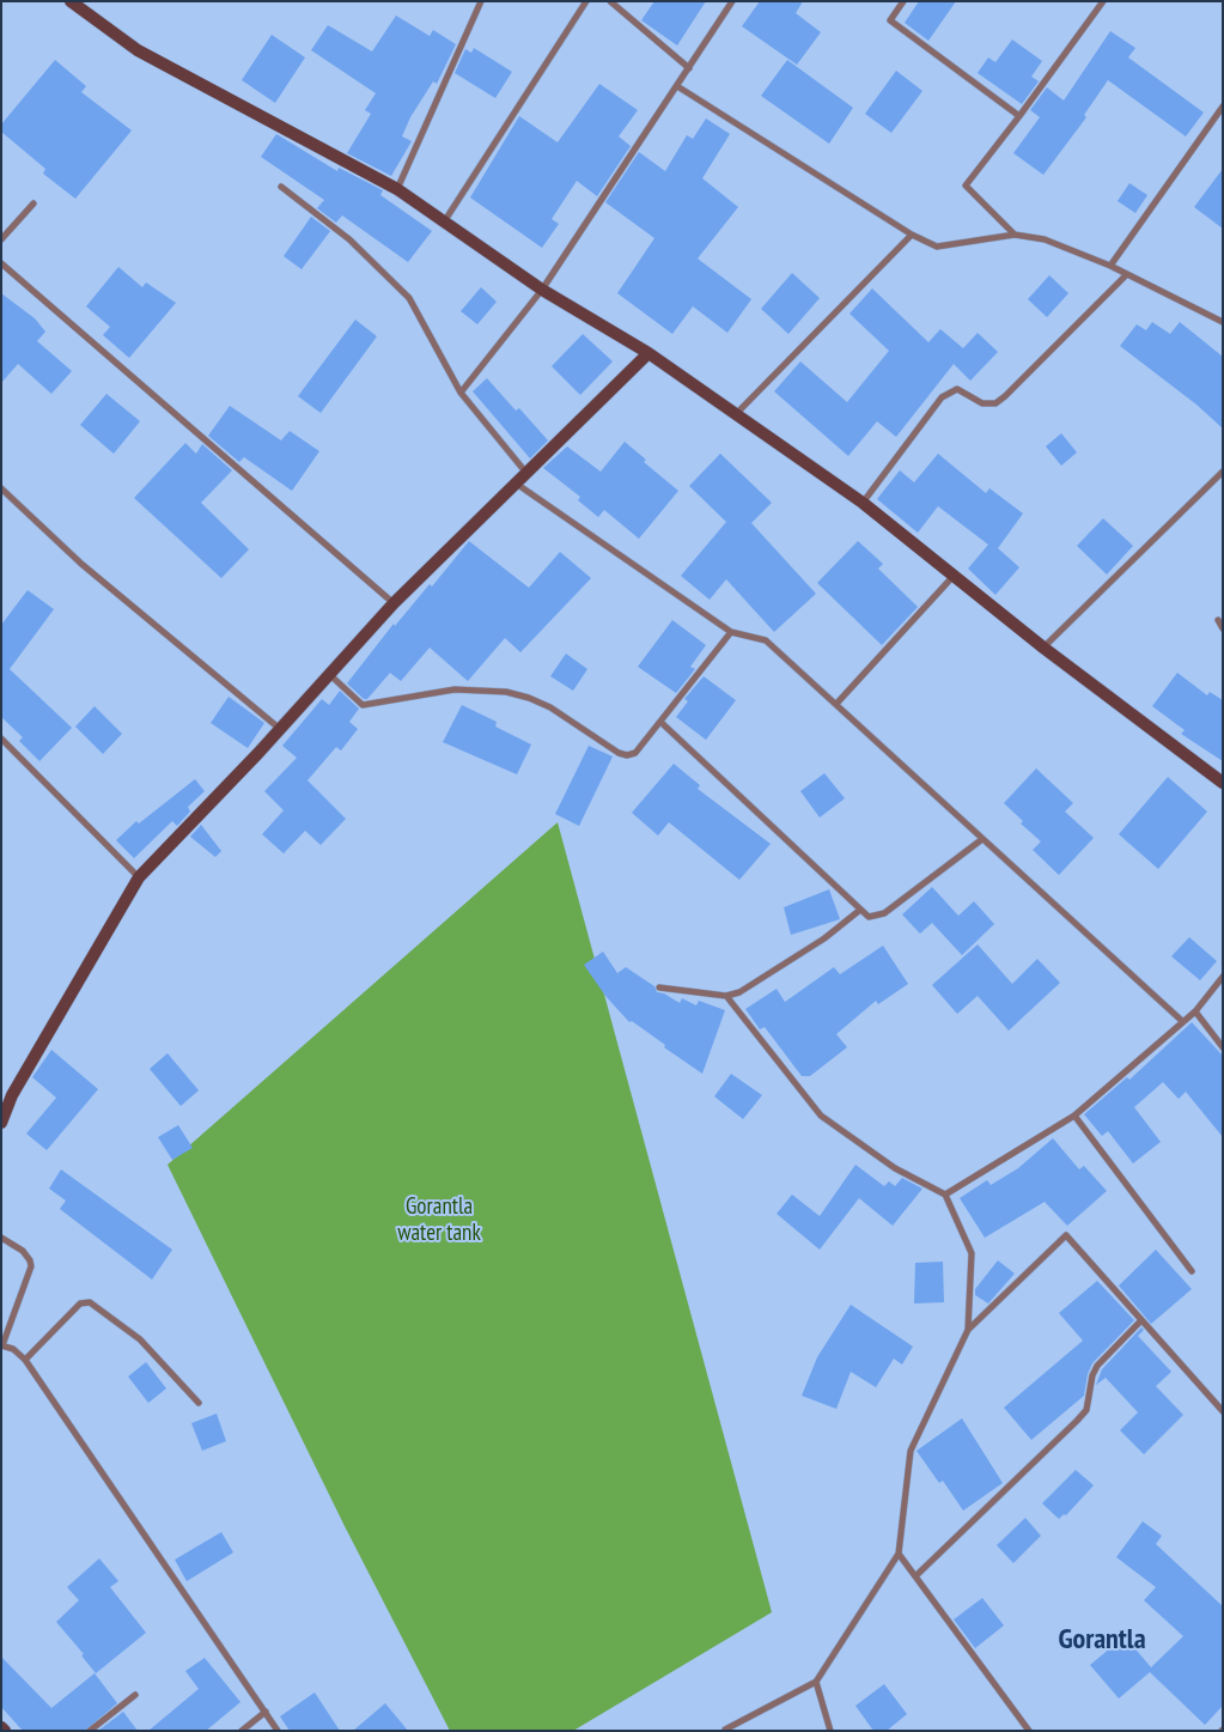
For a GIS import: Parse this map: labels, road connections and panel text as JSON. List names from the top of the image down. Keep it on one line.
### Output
{"districts":["Gorantla"],"parks":["Gorantla water tank"]}
